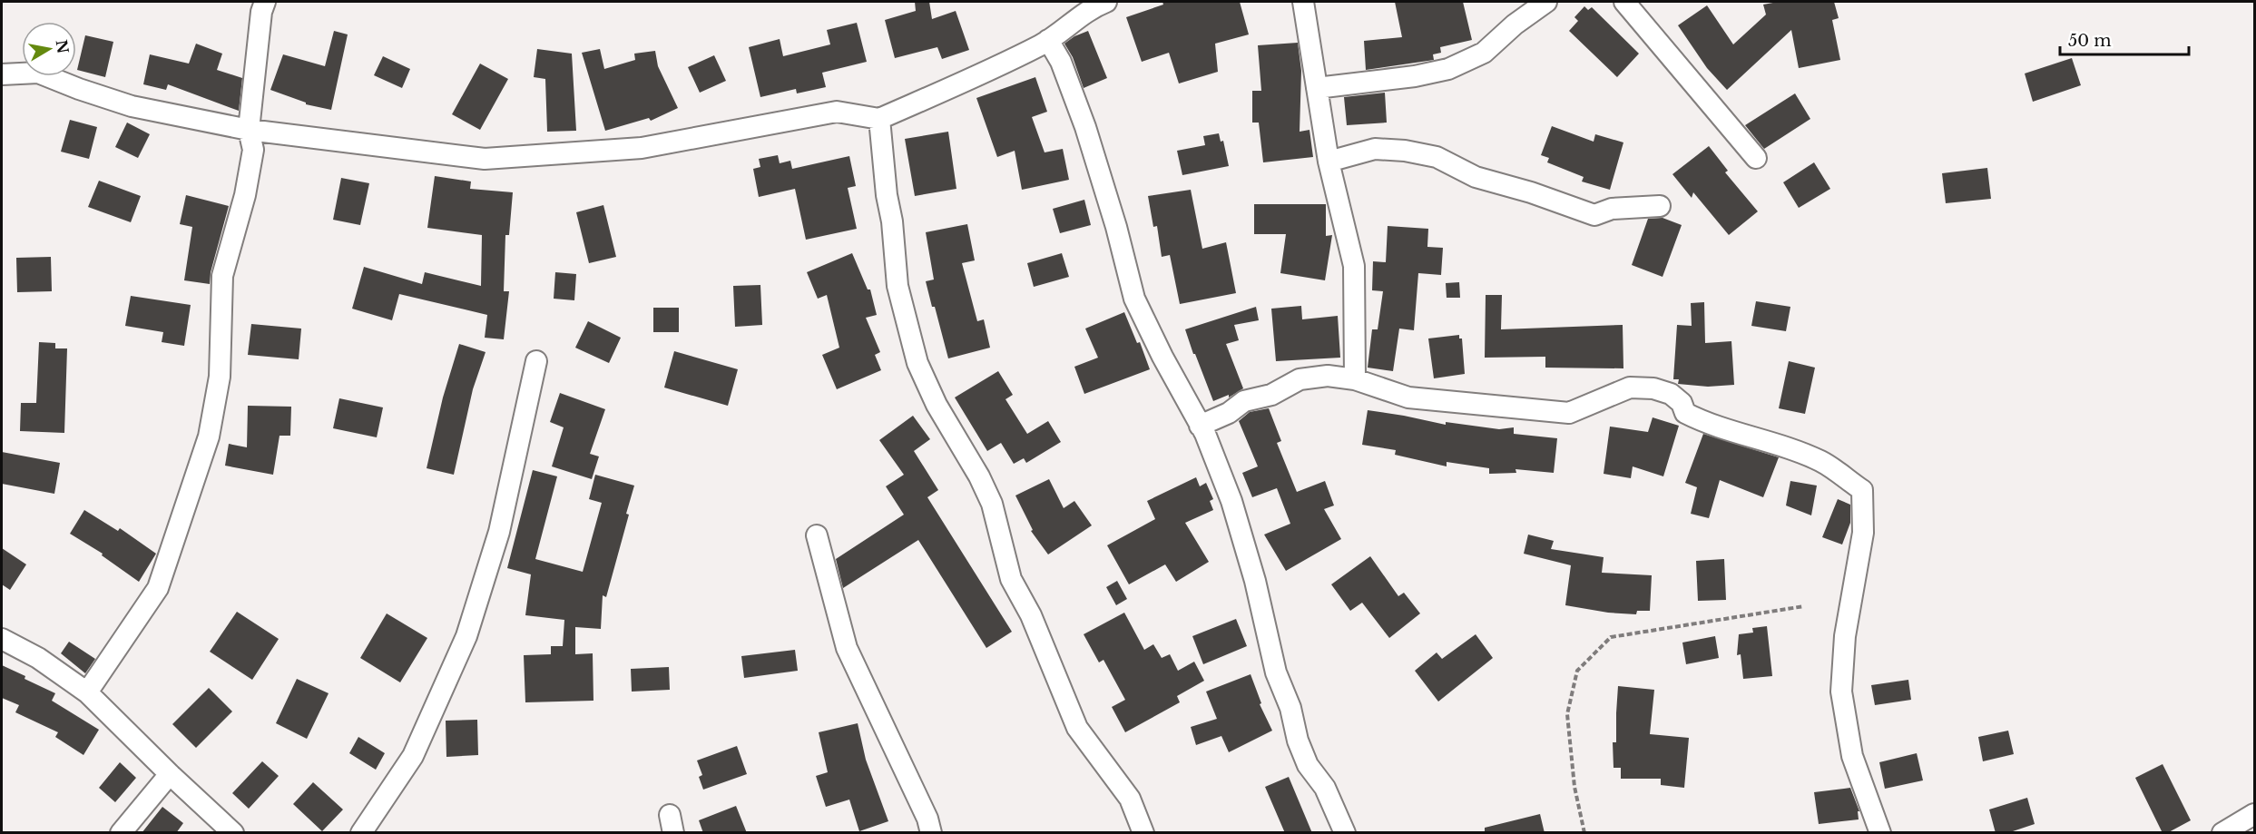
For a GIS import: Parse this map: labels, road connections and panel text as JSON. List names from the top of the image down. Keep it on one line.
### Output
{"scale_bar":"50 m","north":"right"}
